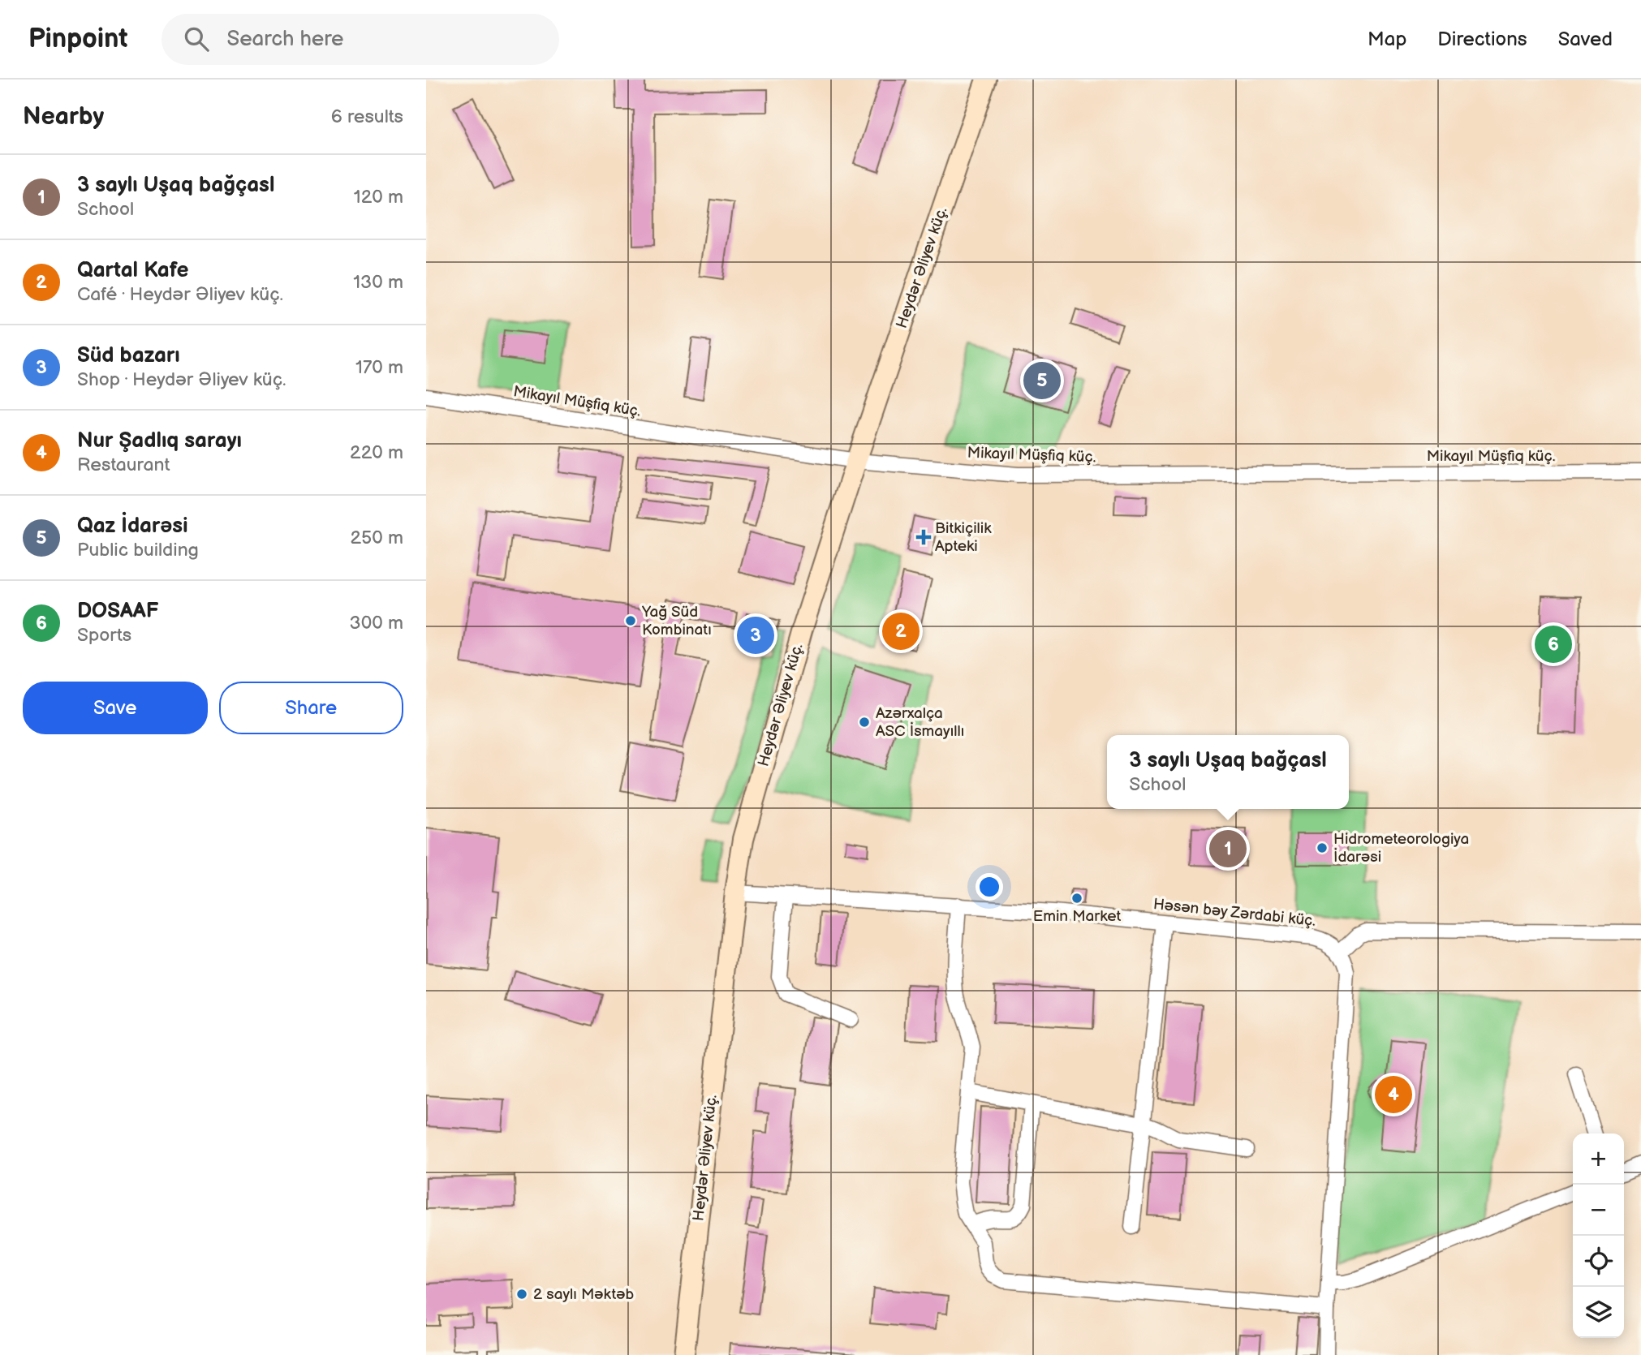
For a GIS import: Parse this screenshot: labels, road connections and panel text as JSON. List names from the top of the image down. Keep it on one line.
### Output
{"streets":{"main road":["Heydər Əliyev küç."],"street":["Mikayıl Müşfiq küç.","Həsən bəy Zərdabi küç."]},"crossings":[["Heydər Əliyev küç.","Mikayıl Müşfiq küç."],["Heydər Əliyev küç.","Həsən bəy Zərdabi küç."]],"places":{"health":["Bitkiçilik Apteki"],"other":["Yağ Süd Kombinatı","Azərxalça ASC İsmayıllı","Hidrometeorologiya İdarəsi","Emin Market","2 saylı Məktəb"]},"page":{"header":"Pinpoint","search":"Search here","nav":["Map","Directions","Saved"],"heading":["Nearby","6 results"],"list":[{"mark":"1","name":"3 saylı Uşaq bağçasl","note":"School","value":"120 m"},{"mark":"2","name":"Qartal Kafe","note":"Café · Heydər Əliyev küç.","value":"130 m"},{"mark":"3","name":"Süd bazarı","note":"Shop · Heydər Əliyev küç.","value":"170 m"},{"mark":"4","name":"Nur Şadlıq sarayı","note":"Restaurant","value":"220 m"},{"mark":"5","name":"Qaz İdarəsi","note":"Public building","value":"250 m"},{"mark":"6","name":"DOSAAF","note":"Sports","value":"300 m"}],"pins":["5","2","3","6","1","4"],"buttons":["Save","Share"],"popup":["3 saylı Uşaq bağçasl","School"],"map_buttons":["+","−"]}}
